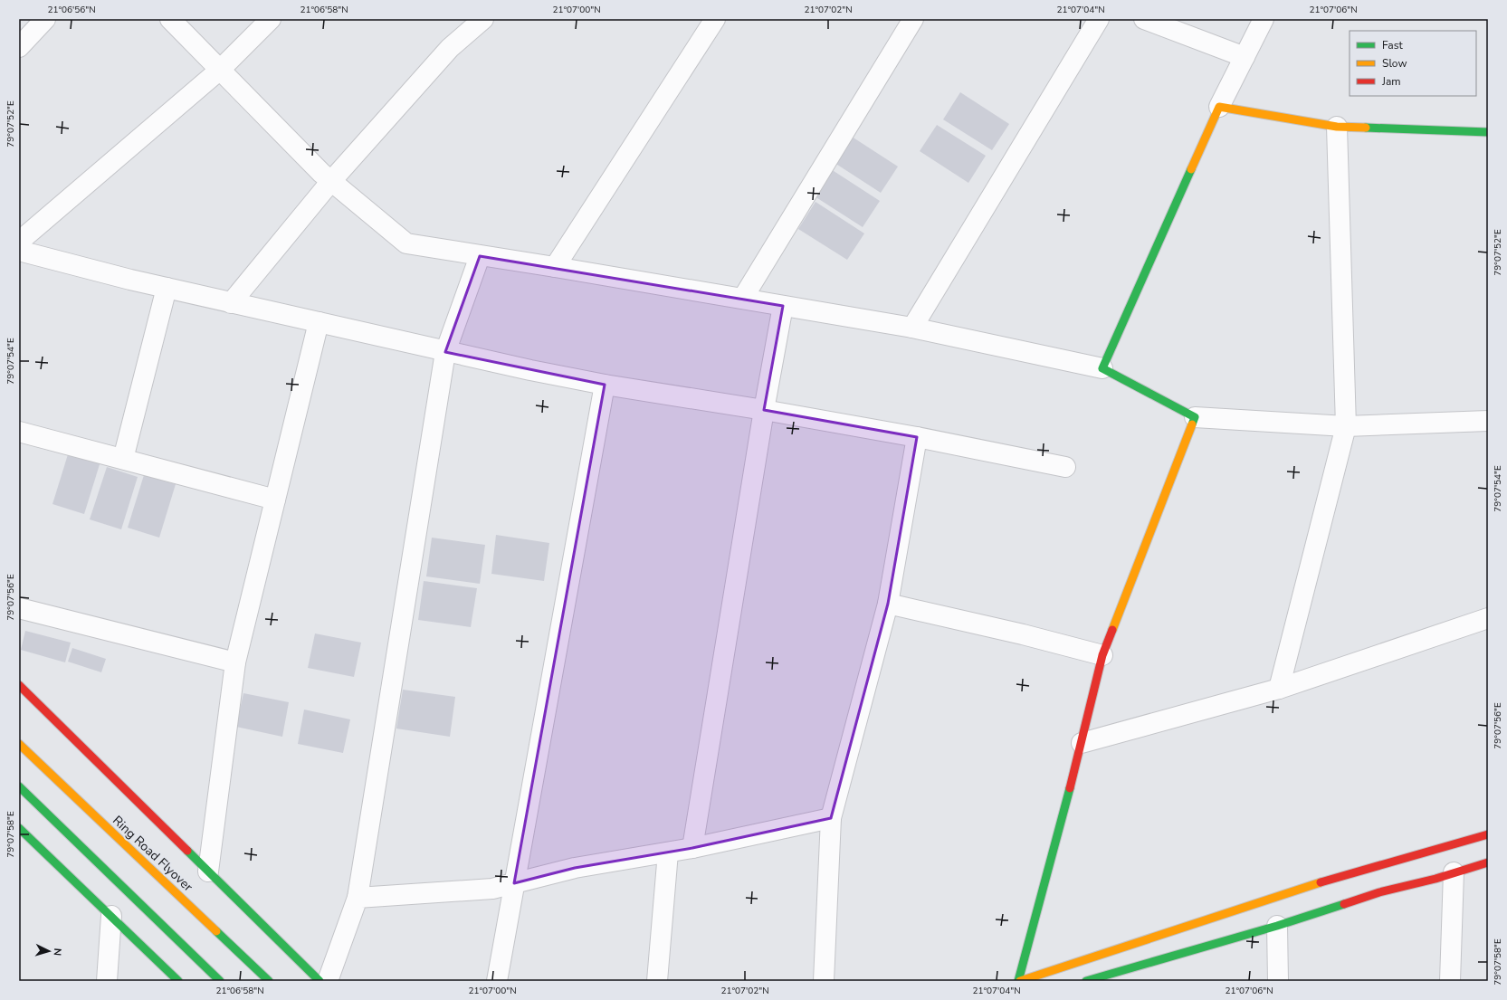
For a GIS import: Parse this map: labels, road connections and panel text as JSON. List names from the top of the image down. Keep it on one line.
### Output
{"streets":{"main road":["Ring Road Flyover"]},"legend":["Fast","Slow","Jam"],"north":"right","coordinates":["21°06'56\"N","21°06'58\"N","21°07'00\"N","21°07'02\"N","21°07'04\"N","21°07'06\"N","79°07'52\"E","79°07'54\"E","79°07'56\"E","79°07'58\"E"]}
